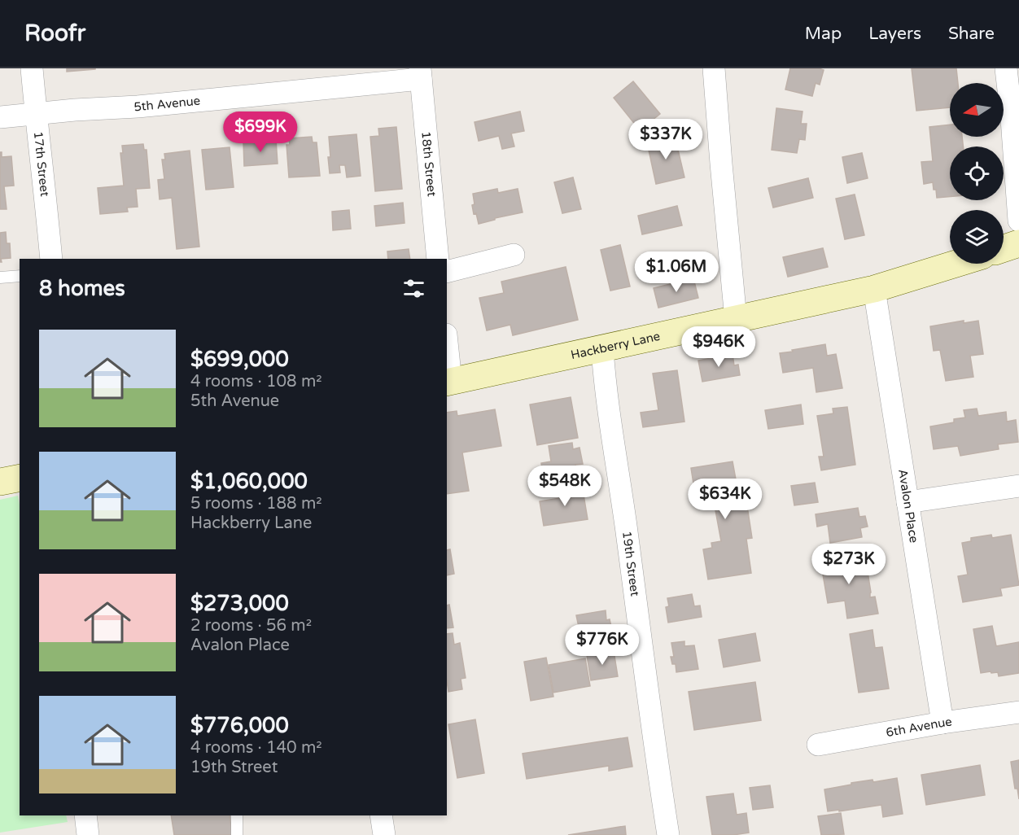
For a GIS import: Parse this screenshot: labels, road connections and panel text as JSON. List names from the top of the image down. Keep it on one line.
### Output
{"streets":{"main road":["Hackberry Lane"],"street":["5th Avenue","17th Street","18th Street","Avalon Place","19th Street","6th Avenue"]},"crossings":[["5th Avenue","17th Street"],["5th Avenue","18th Street"],["Hackberry Lane","Avalon Place"],["Hackberry Lane","19th Street"],["Avalon Place","6th Avenue"]],"north":"left","page":{"header":"Roofr","nav":["Map","Layers","Share"],"price":["$699K","$337K","$1.06M","$946K","$548K","$634K","$273K","$776K"],"heading":"8 homes","list":[{"name":"$699,000","note":"4 rooms · 108 m² · 5th Avenue"},{"name":"$1,060,000","note":"5 rooms · 188 m² · Hackberry Lane"},{"name":"$273,000","note":"2 rooms · 56 m² · Avalon Place"},{"name":"$776,000","note":"4 rooms · 140 m² · 19th Street"}]}}
